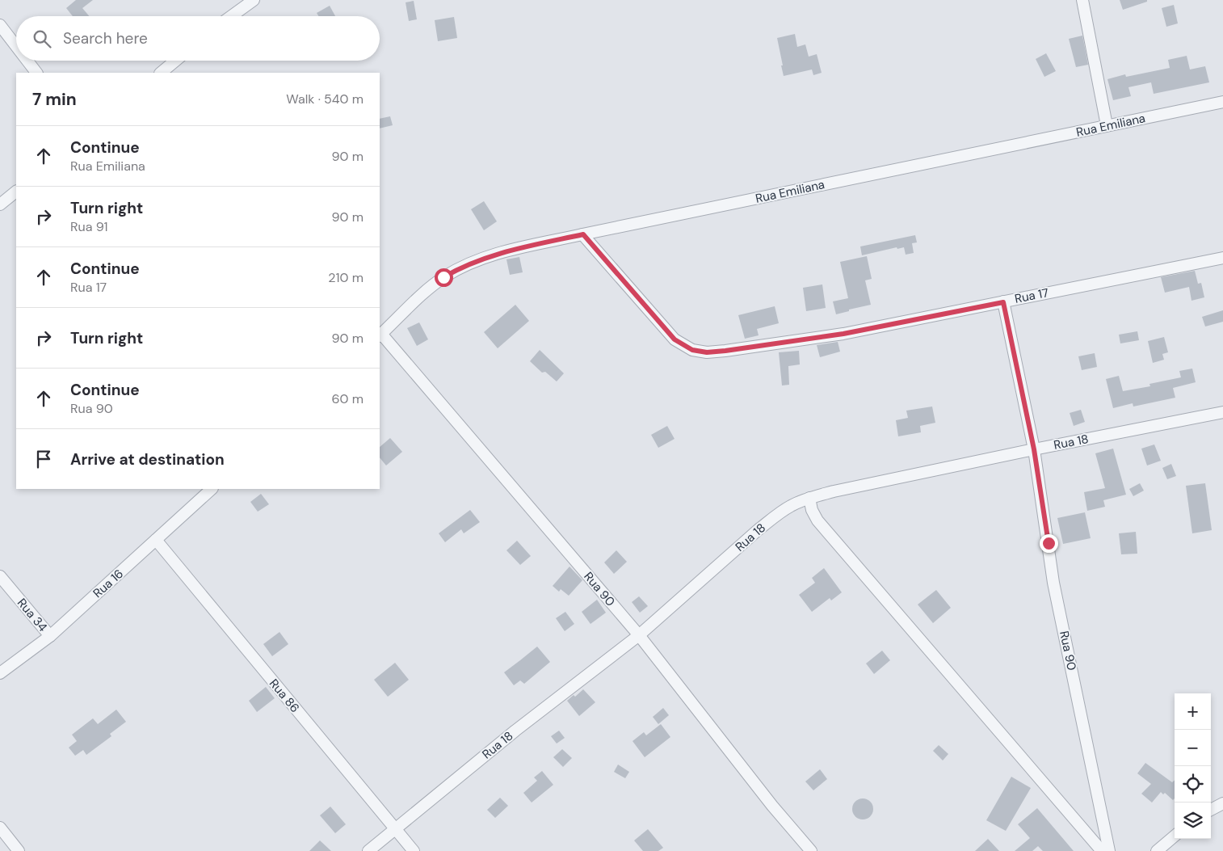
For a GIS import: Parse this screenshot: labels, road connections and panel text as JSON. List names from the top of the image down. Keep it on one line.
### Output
{"streets":{"street":["Rua Emiliana","Rua 17","Rua 18","Rua 16","Rua 90","Rua 34","Rua 86"]},"crossings":[["Rua Emiliana","Rua 17"],["Rua Emiliana","Rua 90"],["Rua 17","Rua 90"],["Rua 18","Rua 90"],["Rua 18","Rua 86"],["Rua 16","Rua 34"],["Rua 16","Rua 86"]],"page":{"search":"Search here","heading":["7 min","Walk · 540 m"],"list":[["Continue","Rua Emiliana","90 m"],["Turn right","Rua 91","90 m"],["Continue","Rua 17","210 m"],["Turn right","90 m"],["Continue","Rua 90","60 m"],"Arrive at destination"],"map_buttons":["+","−"]}}
